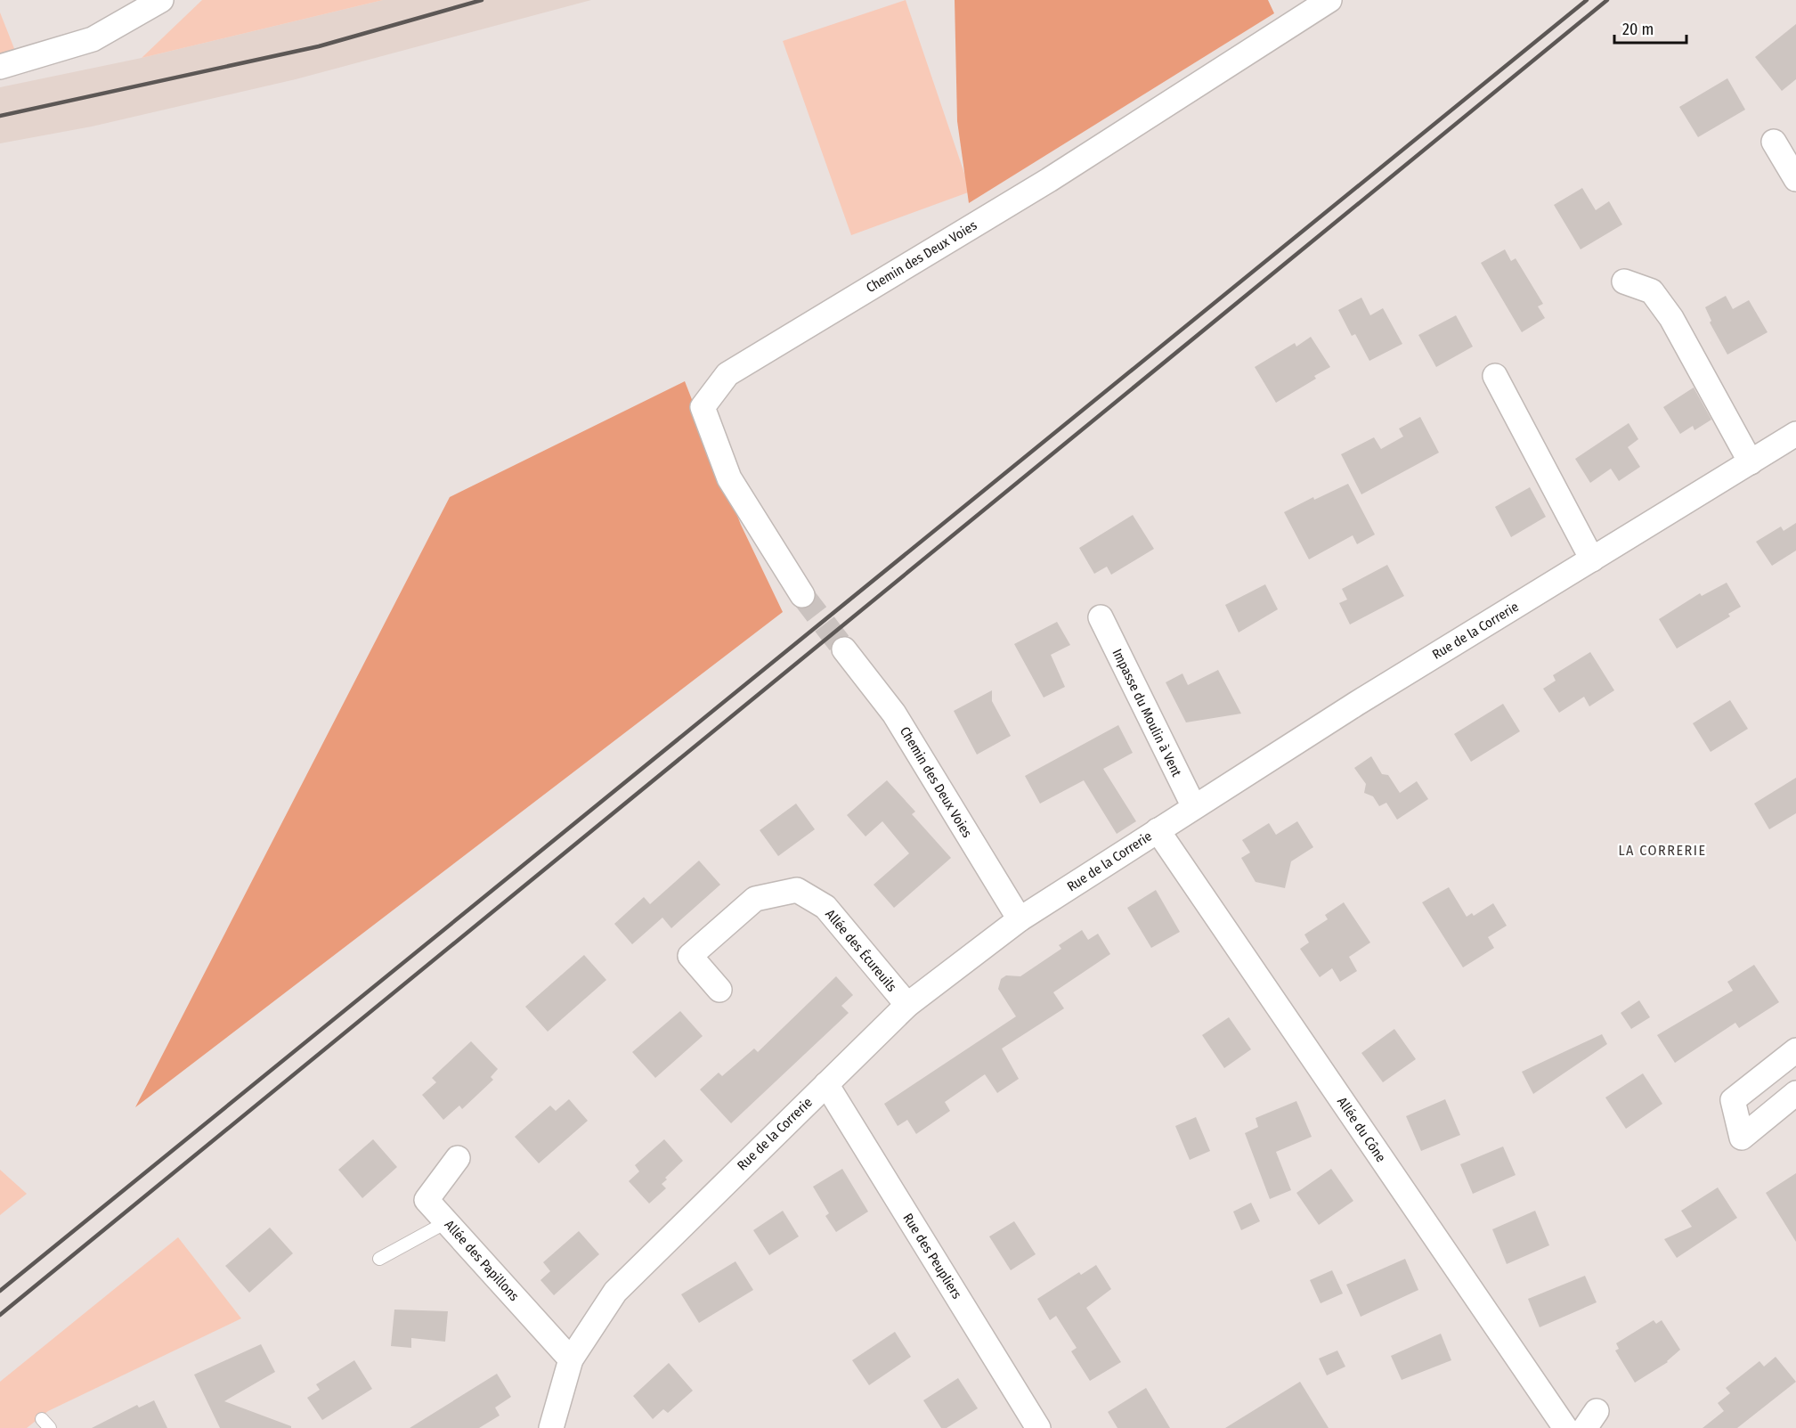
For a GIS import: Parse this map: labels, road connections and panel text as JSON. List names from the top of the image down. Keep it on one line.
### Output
{"streets":{"street":["Chemin des Deux Voies","Rue de la Correrie","Impasse du Moulin à Vent","Allée des Écureuils","Allée du Cône","Rue des Peupliers","Allée des Papillons"]},"crossings":[["Chemin des Deux Voies","Rue de la Correrie"],["Rue de la Correrie","Impasse du Moulin à Vent"],["Rue de la Correrie","Allée des Écureuils"],["Rue de la Correrie","Allée du Cône"],["Rue de la Correrie","Rue des Peupliers"],["Rue de la Correrie","Allée des Papillons"]],"districts":["LA CORRERIE"],"scale_bar":"20 m"}
